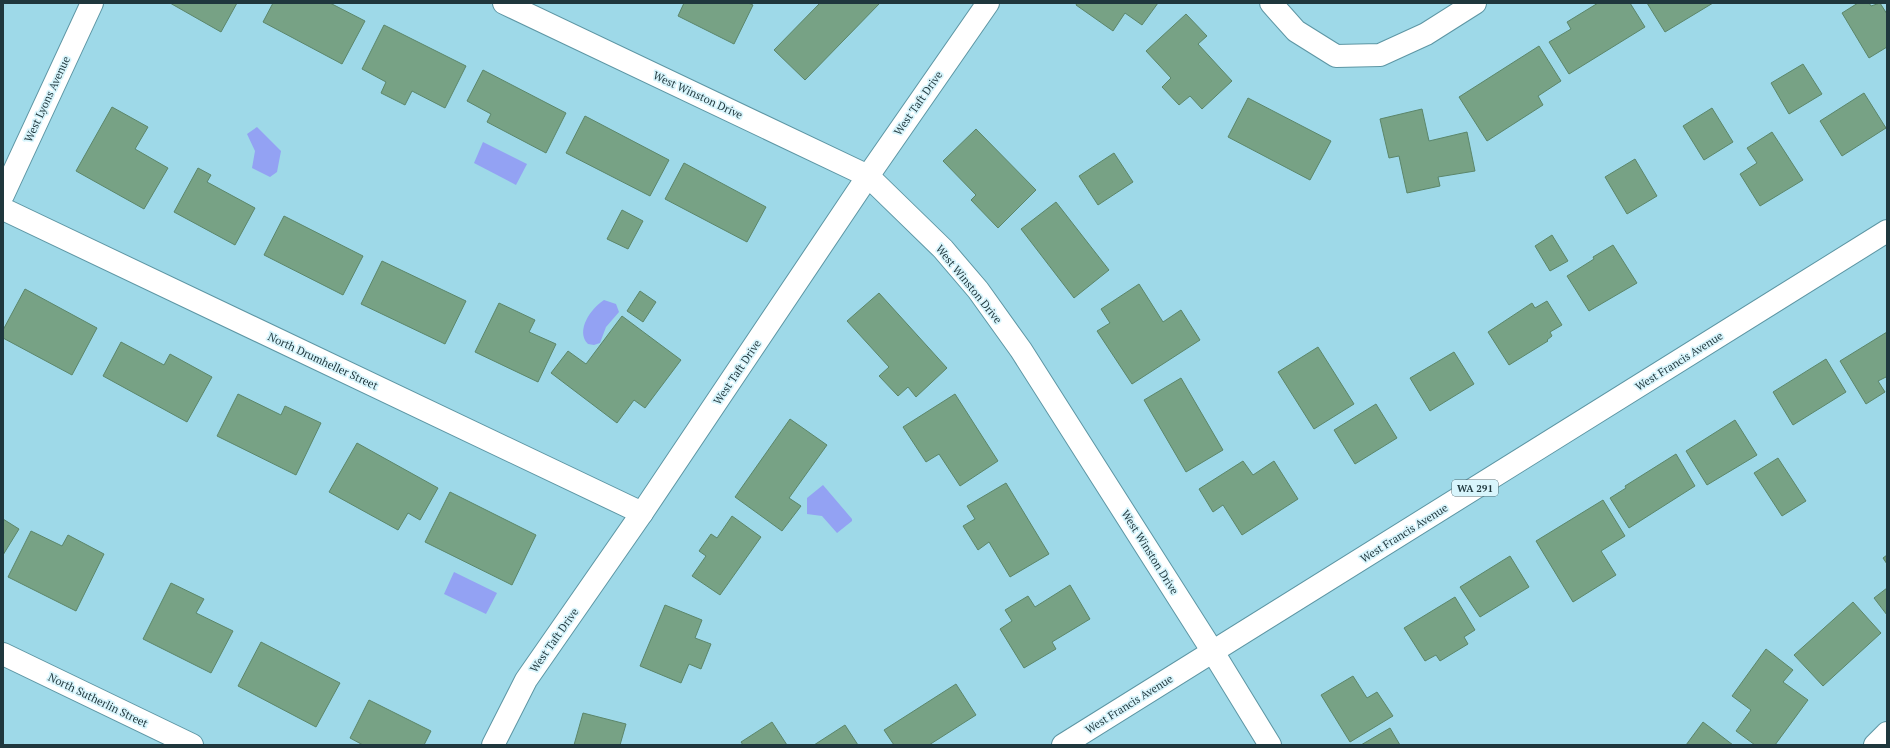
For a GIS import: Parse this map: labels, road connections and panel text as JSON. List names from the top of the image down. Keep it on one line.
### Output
{"streets":{"street":["West Winston Drive","West Lyons Avenue","West Taft Drive","North Drumheller Street","West Francis Avenue","WA 291","North Sutherlin Street"]},"crossings":[["West Winston Drive","West Taft Drive"],["West Winston Drive","West Francis Avenue"],["West Taft Drive","North Drumheller Street"]]}
